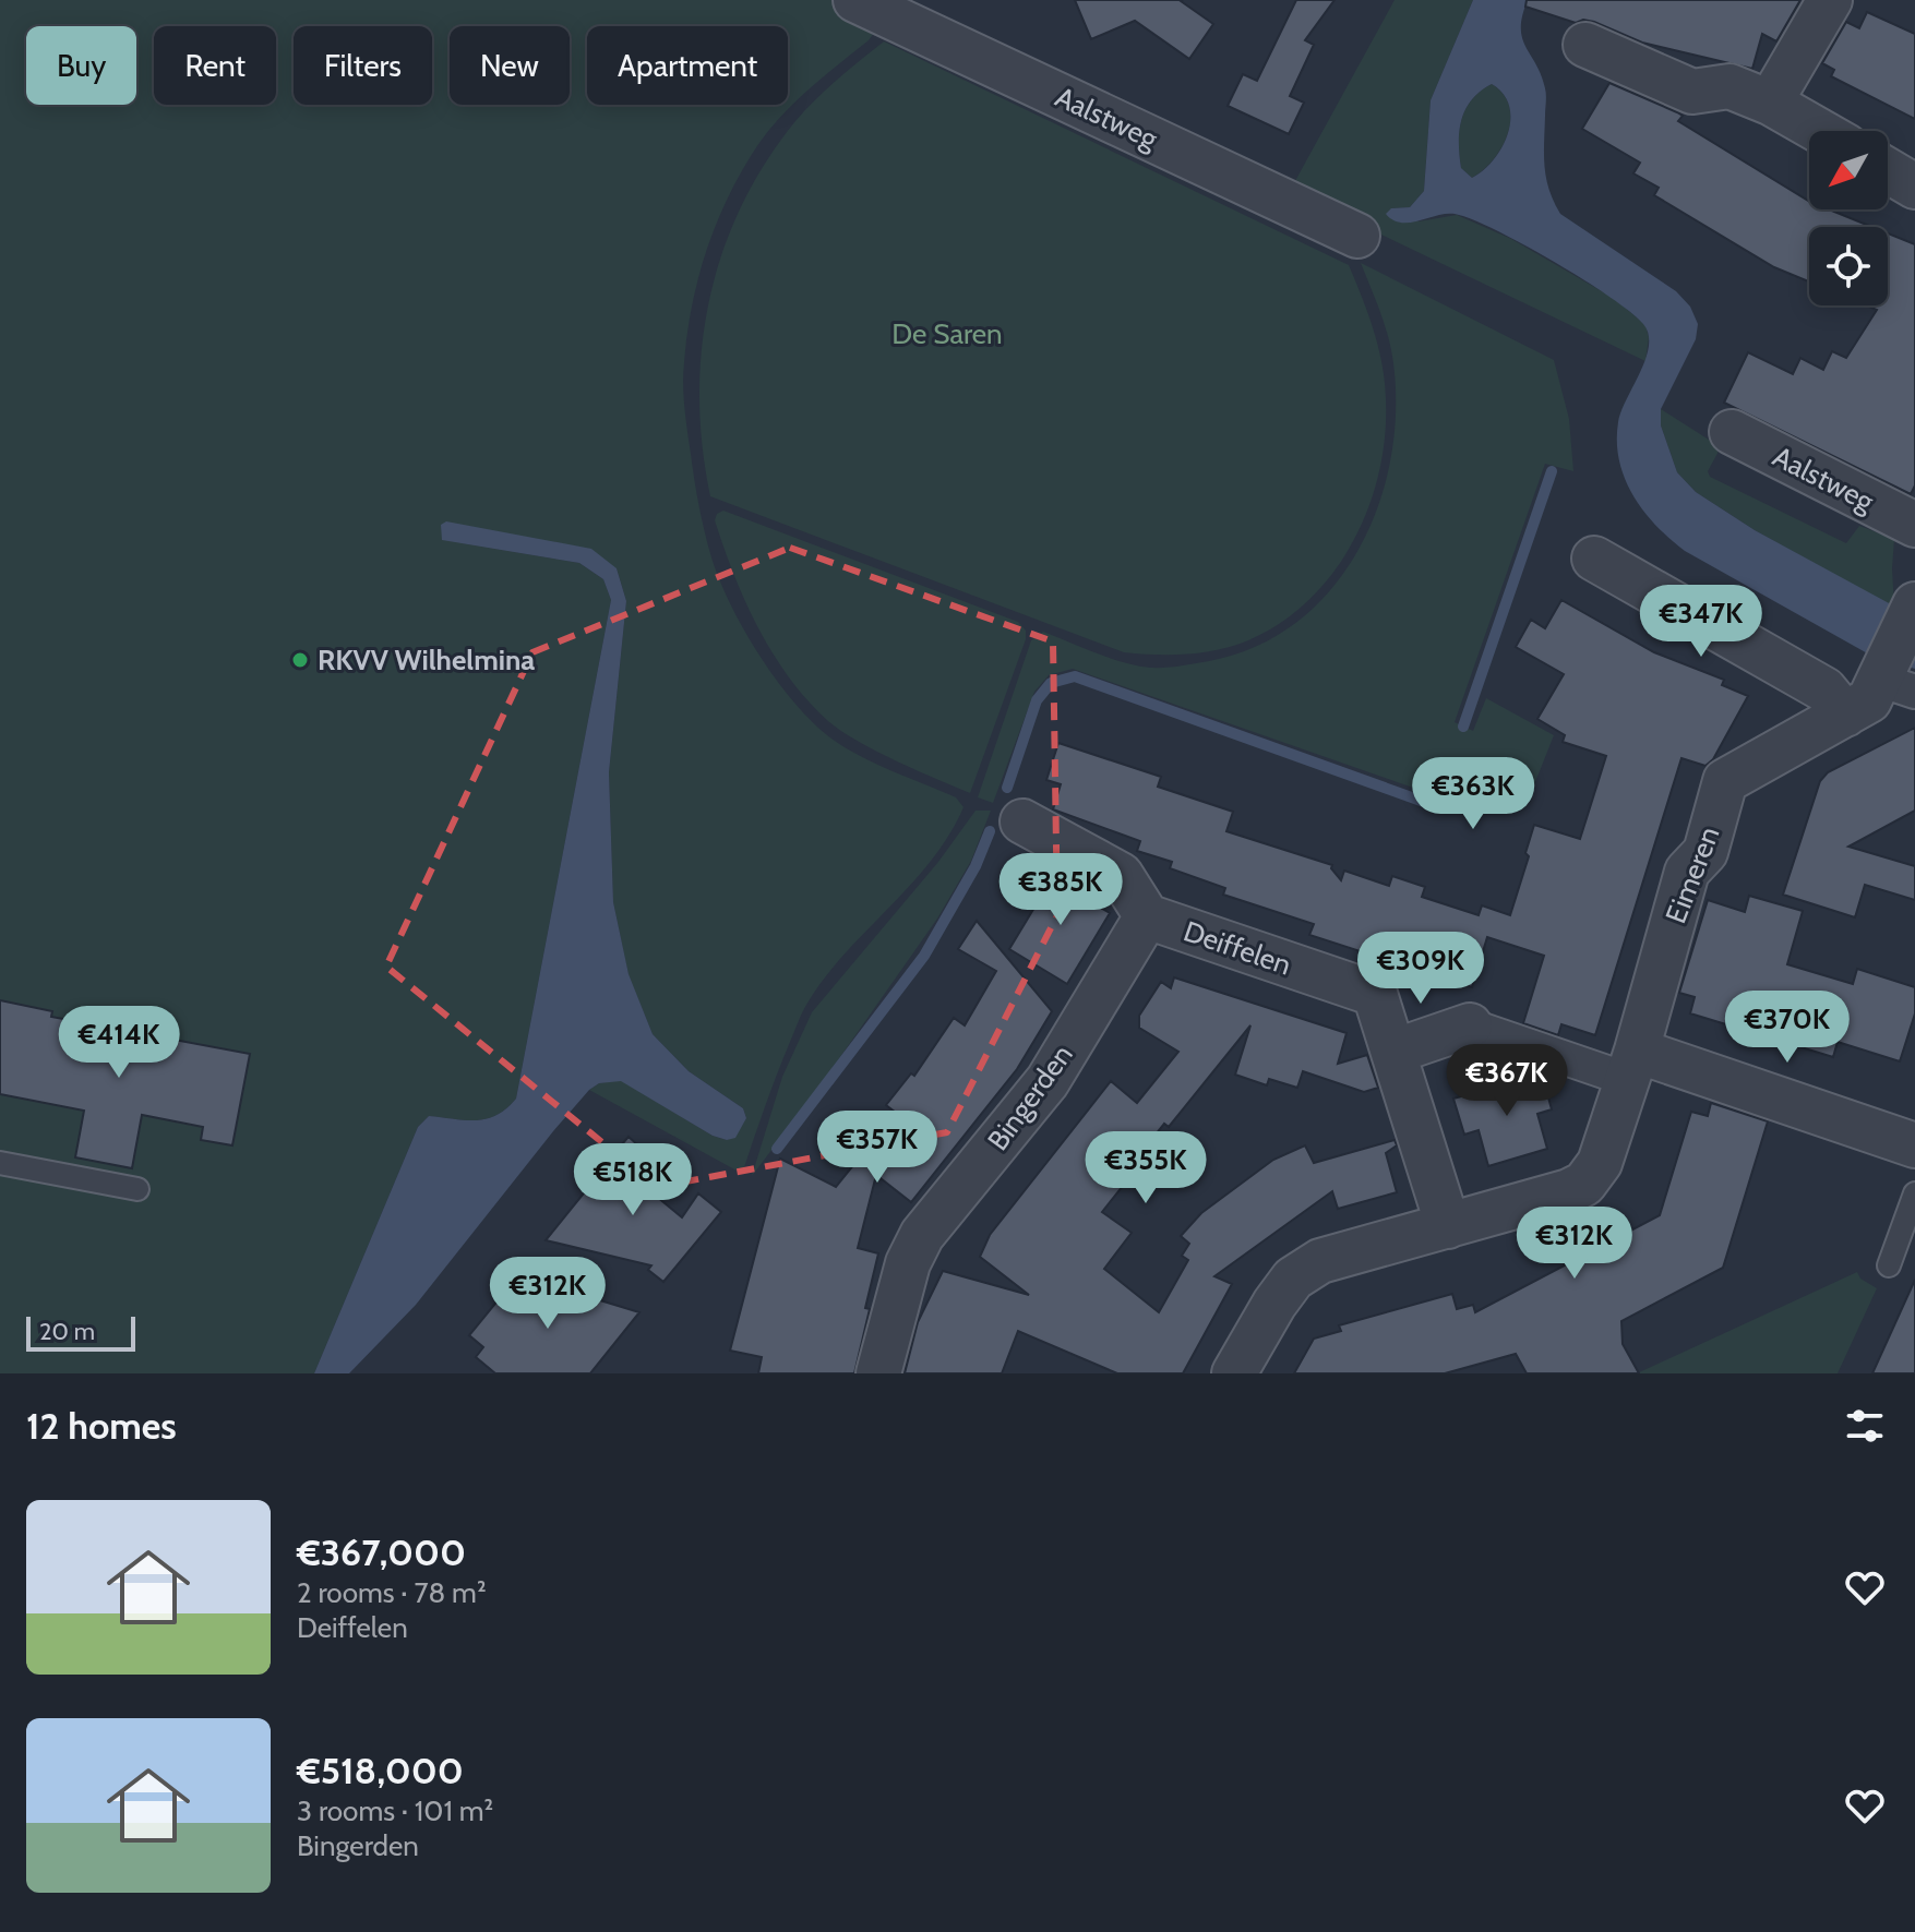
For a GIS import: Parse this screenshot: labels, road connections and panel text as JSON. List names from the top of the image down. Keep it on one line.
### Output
{"streets":{"street":["Aalstweg","Eimeren","Deiffelen","Bingerden"]},"crossings":[["Eimeren","Deiffelen"],["Deiffelen","Bingerden"]],"parks":["De Saren"],"places":["RKVV Wilhelmina"],"scale_bar":"20 m","north":"bottom left","page":{"chip":["Buy","Rent","Filters","New","Apartment"],"price":["€347K","€363K","€385K","€309K","€370K","€414K","€367K","€357K","€355K","€518K","€312K","€312K"],"scale":"20 m","heading":"12 homes","list":[{"name":"€367,000","note":"2 rooms · 78 m² · Deiffelen"},{"name":"€518,000","note":"3 rooms · 101 m² · Bingerden"}]}}
